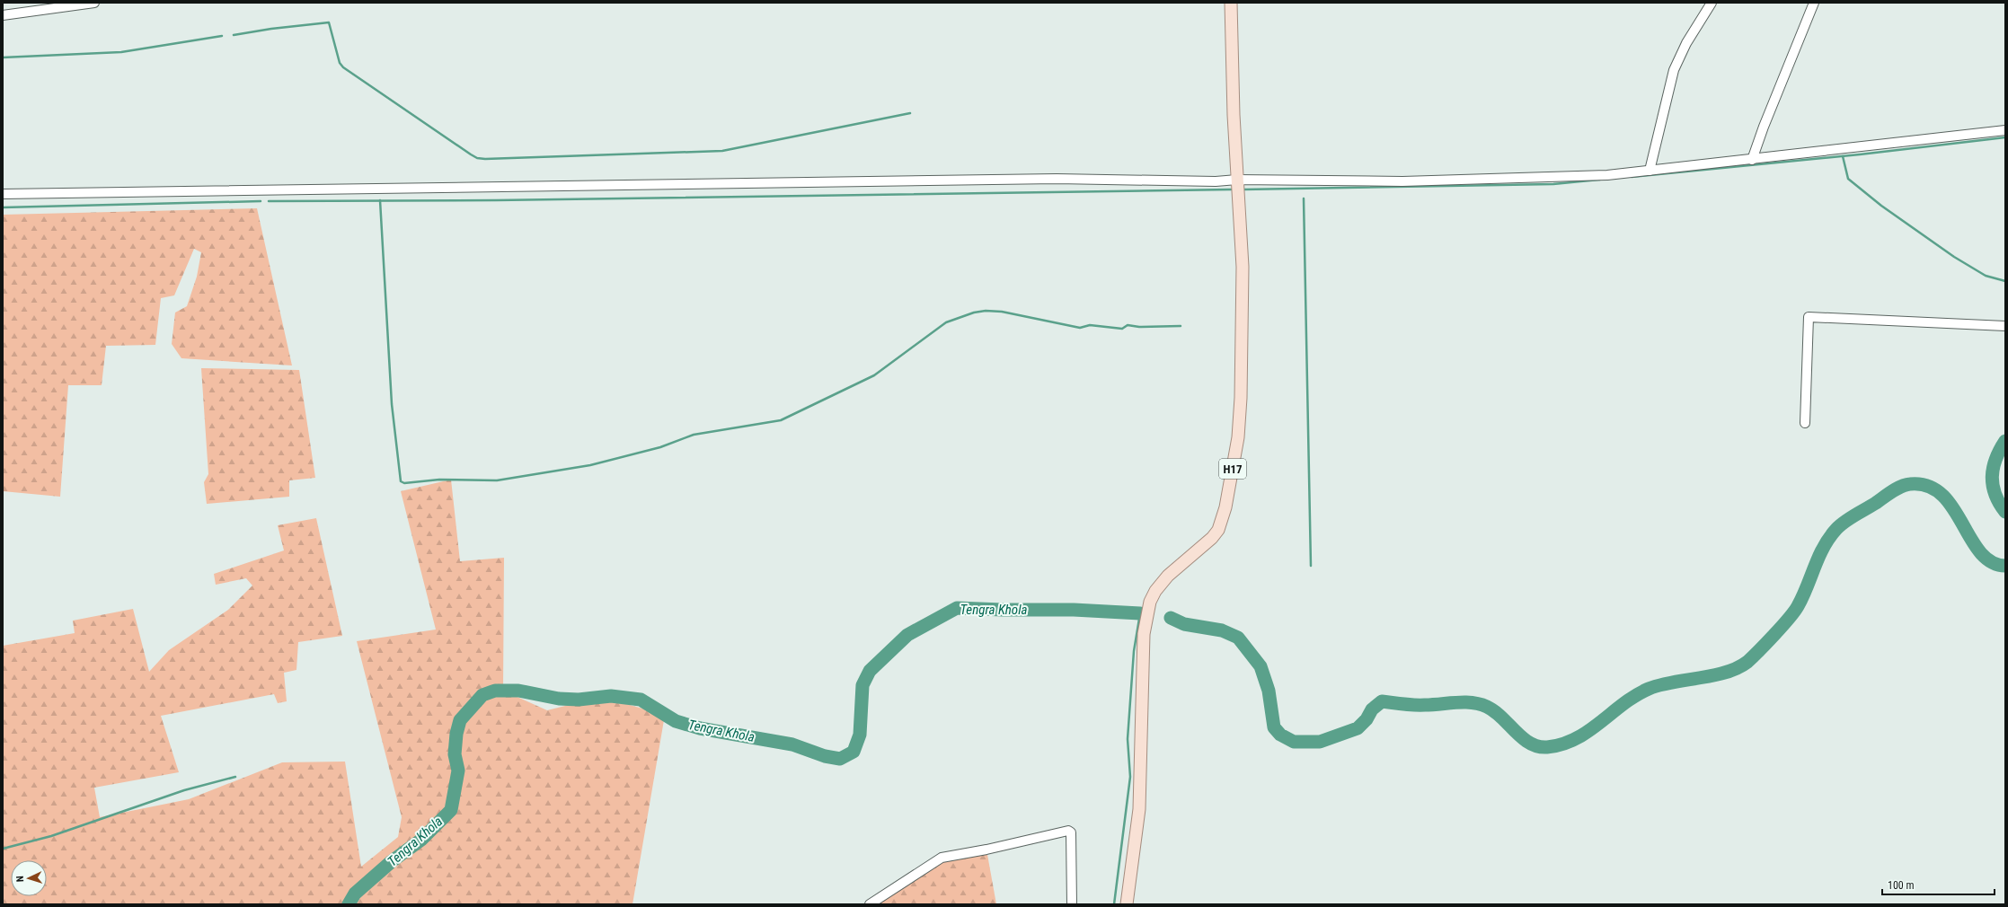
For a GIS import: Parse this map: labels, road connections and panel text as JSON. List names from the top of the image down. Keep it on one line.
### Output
{"streets":{"main road":["H17"]},"water":["Tengra Khola"],"scale_bar":"100 m","north":"left"}
